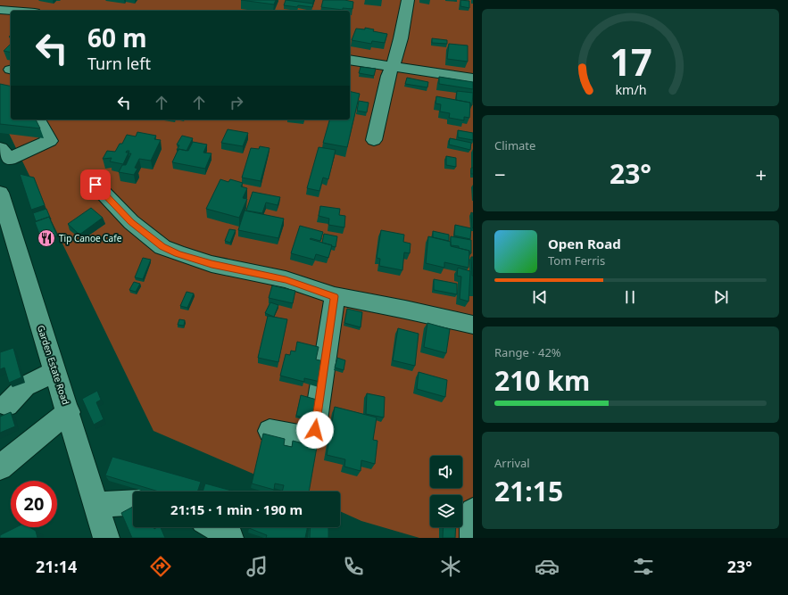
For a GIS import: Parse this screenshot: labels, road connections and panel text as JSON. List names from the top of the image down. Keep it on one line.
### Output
{"streets":{"street":["Garden Estate Road"]},"places":{"restaurant":["Tip Canoe Cafe"]},"page":{"turn":["60 m","Turn left"],"tile":["Climate",["Range · 42%","210 km"],["Arrival","21:15"]],"heat":["−","23°","+"],"song":["Open Road","Tom Ferris"],"limit":"20","trip":"21:15 · 1 min · 190 m","tabs":["21:14","23°"],"gauge":["17","km/h"]}}
